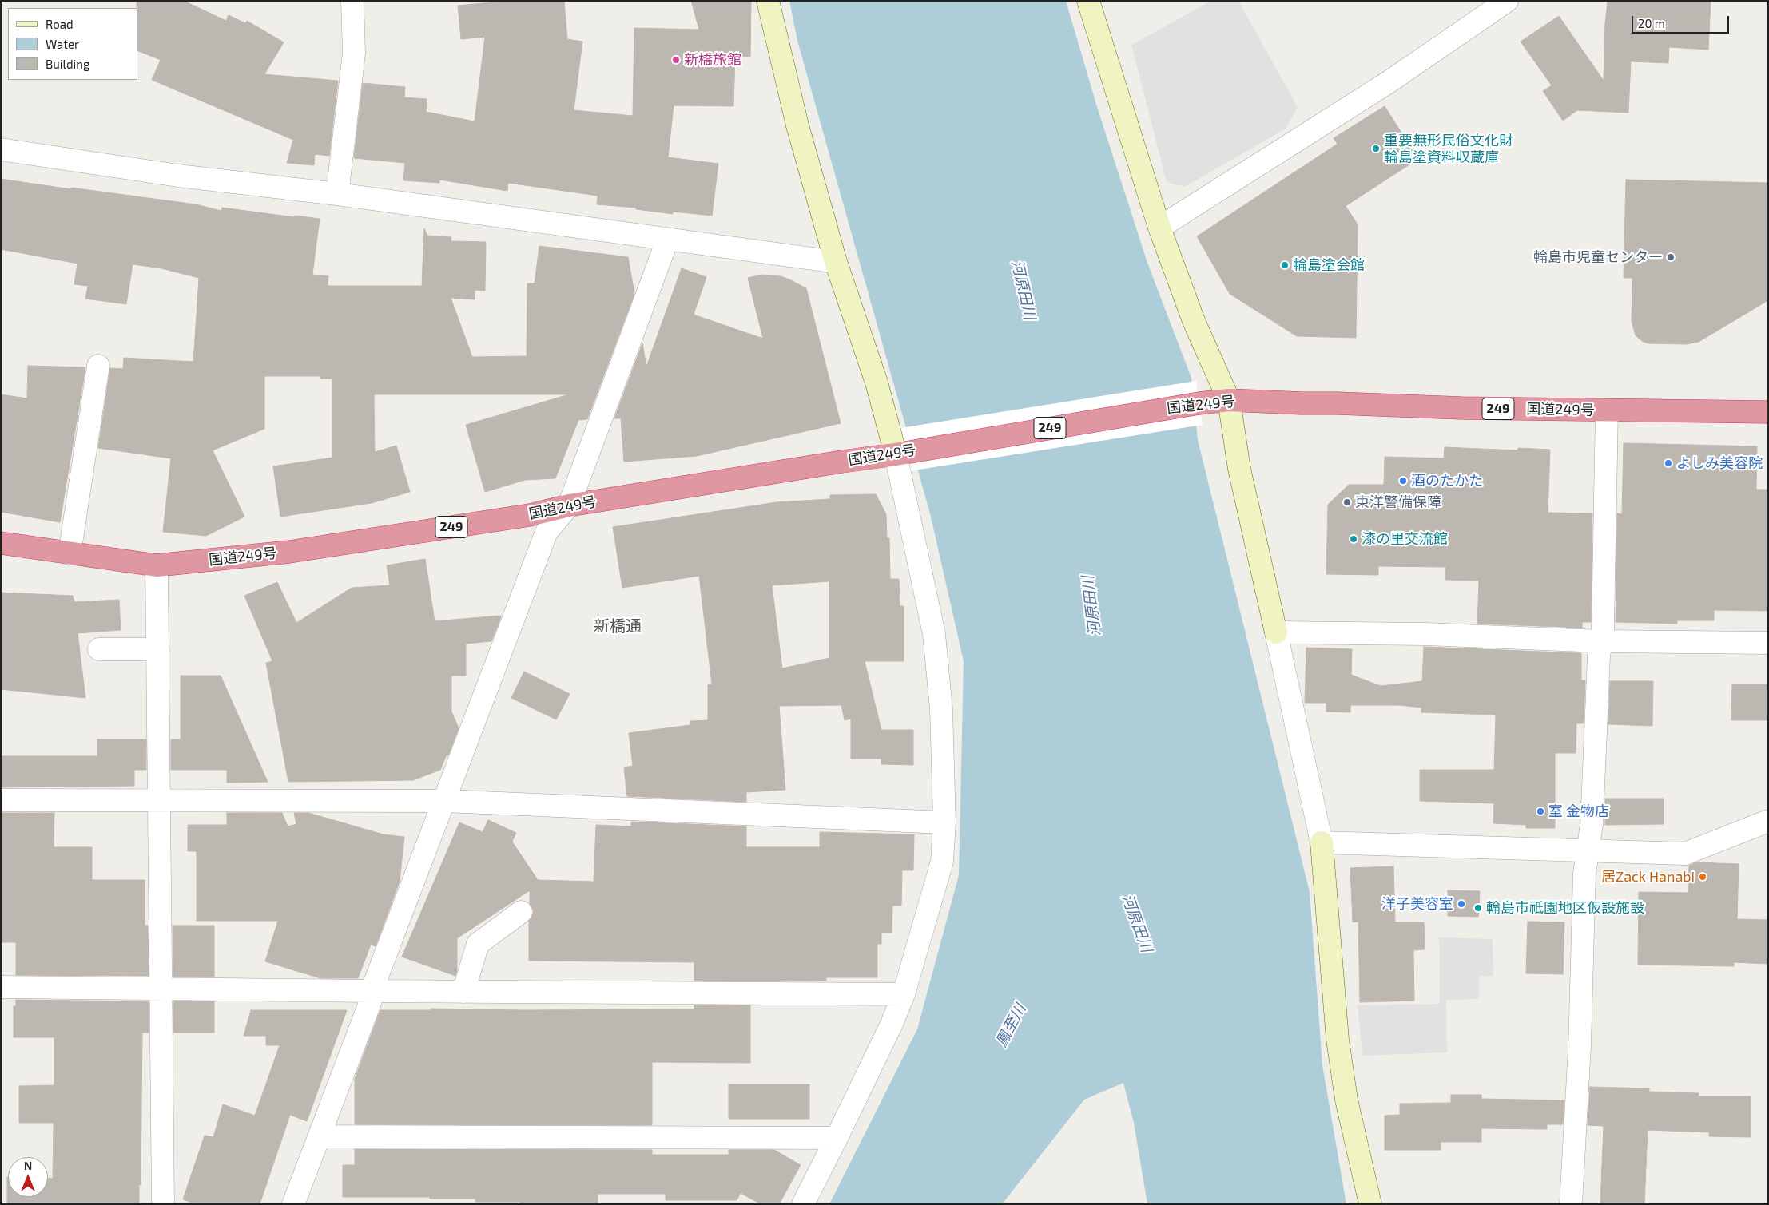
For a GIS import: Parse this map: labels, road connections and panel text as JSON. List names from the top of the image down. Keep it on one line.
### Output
{"streets":{"highway":["国道249号","249"]},"districts":["新橋通"],"water":["河原田川","鳳至川"],"places":["新橋旅館","重要無形民俗文化財 輪島塗資料収蔵庫","輪島市児童センター","輪島塗会館","よしみ美容院","酒のたかた","東洋警備保障","漆の里交流館","室 金物店","居Zack Hanabi","洋子美容室","輪島市祇園地区仮設施設"],"legend":["Road","Water","Building"],"scale_bar":"20 m","north":"top"}
